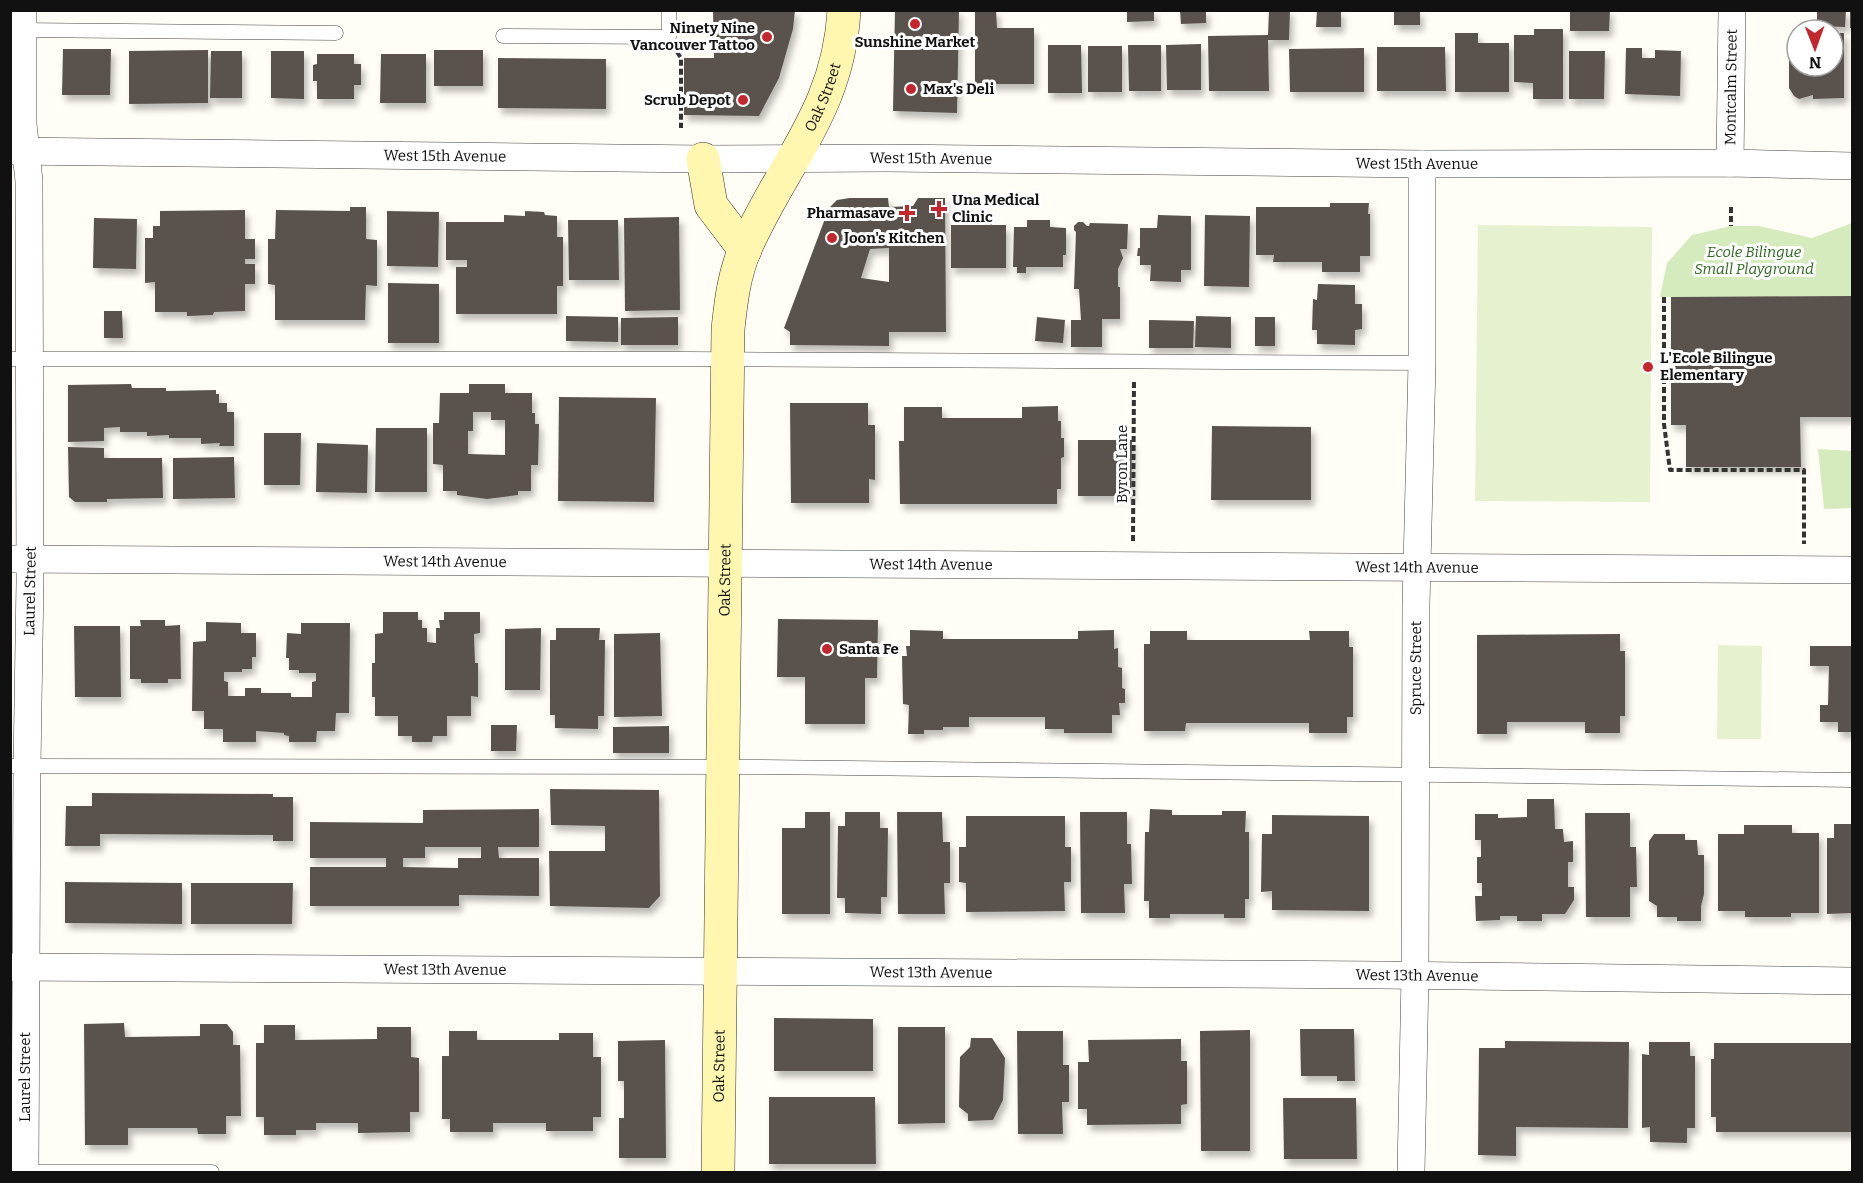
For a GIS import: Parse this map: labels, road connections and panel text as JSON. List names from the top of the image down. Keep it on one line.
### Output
{"streets":{"main road":["Oak Street"],"street":["Montcalm Street","West 15th Avenue","West 14th Avenue","Laurel Street","Spruce Street","West 13th Avenue"],"path":["Byron Lane"]},"crossings":[["Montcalm Street","West 15th Avenue"],["Oak Street","West 15th Avenue"],["Oak Street","West 14th Avenue"],["Oak Street","West 13th Avenue"],["West 15th Avenue","Laurel Street"],["West 15th Avenue","Spruce Street"],["Byron Lane","West 14th Avenue"],["West 14th Avenue","Laurel Street"],["West 14th Avenue","Spruce Street"],["Laurel Street","West 13th Avenue"],["Spruce Street","West 13th Avenue"]],"parks":["Ecole Bilingue Small Playground"],"places":{"other":["Sunshine Market","Ninety Nine Vancouver Tattoo","Max's Deli","Scrub Depot","Joon's Kitchen","L'Ecole Bilingue Elementary","Santa Fe"],"health":["Una Medical Clinic","Pharmasave"]},"north":"bottom"}
